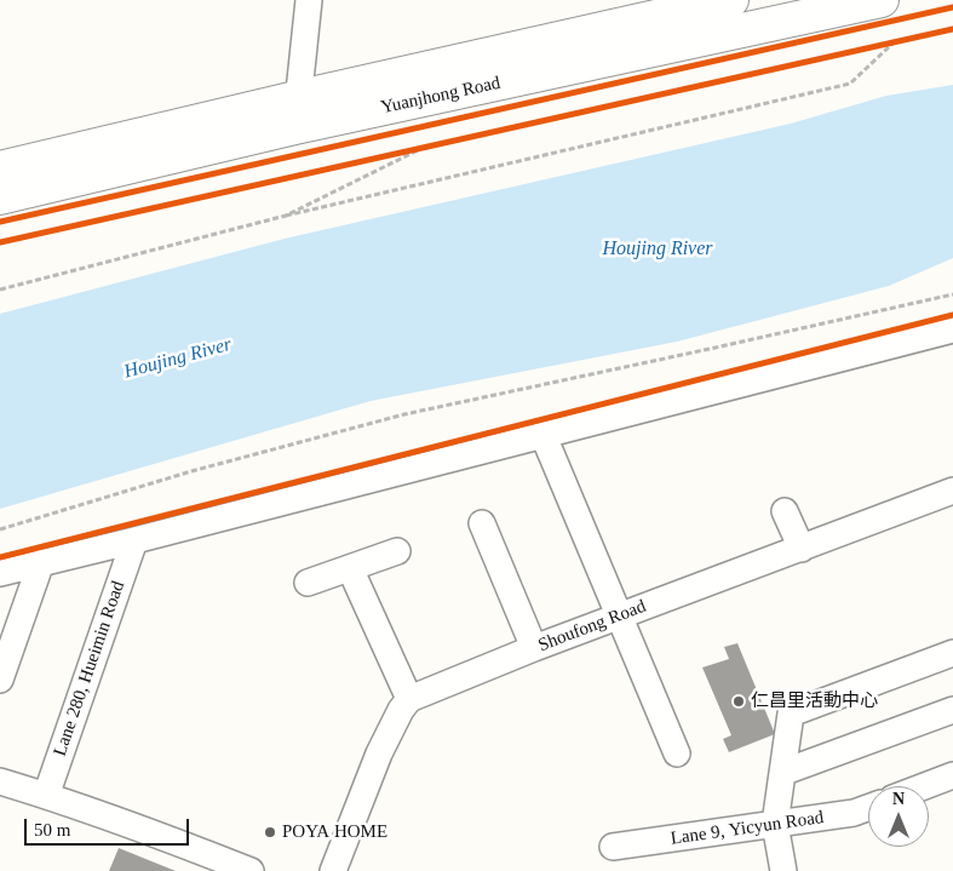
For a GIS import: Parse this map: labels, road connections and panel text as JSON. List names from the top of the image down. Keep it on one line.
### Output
{"streets":{"street":["Yuanjhong Road","Shoufong Road","Lane 280, Hueimin Road","Lane 9, Yicyun Road"]},"water":["Houjing River"],"places":["仁昌里活動中心","POYA HOME"],"scale_bar":"50 m","north":"top"}
